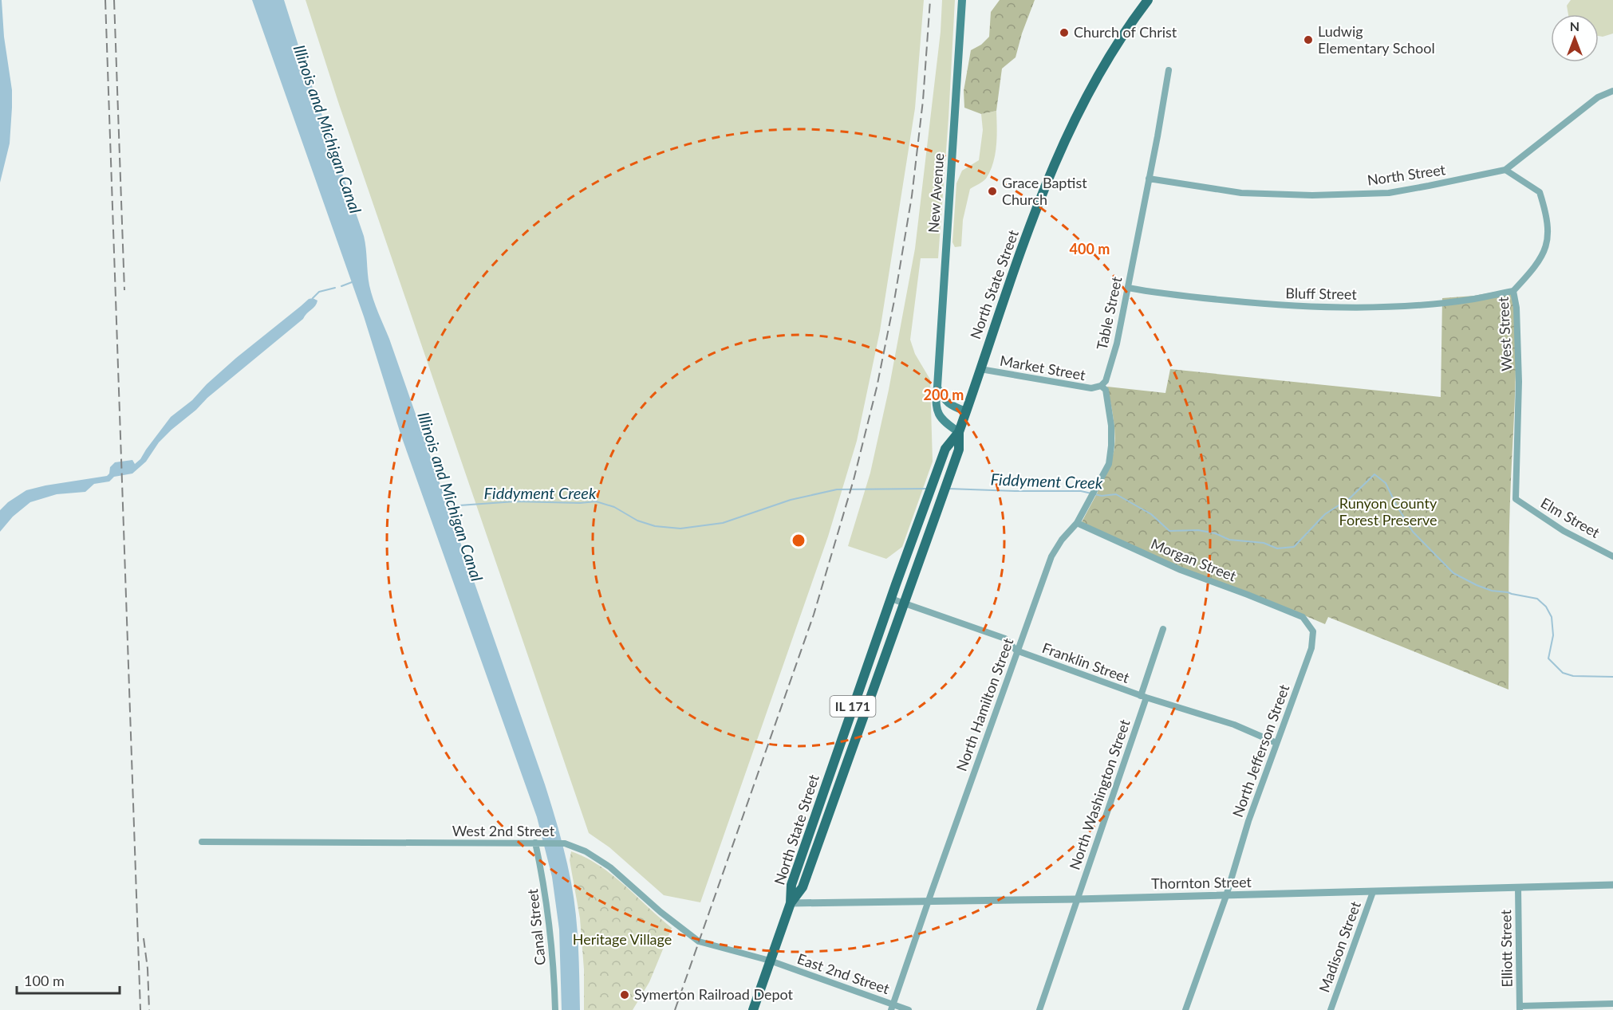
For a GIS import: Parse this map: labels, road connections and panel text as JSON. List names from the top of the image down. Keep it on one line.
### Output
{"streets":{"main road":["New Avenue","North State Street","IL 171"],"street":["North Street","Bluff Street","Table Street","West Street","Market Street","Elm Street","Morgan Street","Franklin Street","North Hamilton Street","North Jefferson Street","North Washington Street","West 2nd Street","Thornton Street","Canal Street","Madison Street","Elliott Street","East 2nd Street"]},"crossings":[["North Street","Table Street"],["North Street","West Street"],["New Avenue","North State Street"],["North State Street","Market Street"],["North State Street","Franklin Street"],["North State Street","IL 171"],["North State Street","Thornton Street"],["Bluff Street","Table Street"],["Bluff Street","West Street"],["Table Street","Market Street"],["West Street","Elm Street"],["Morgan Street","North Hamilton Street"],["Morgan Street","North Jefferson Street"],["Franklin Street","North Hamilton Street"],["Franklin Street","North Jefferson Street"],["Franklin Street","North Washington Street"],["North Hamilton Street","Thornton Street"],["North Hamilton Street","East 2nd Street"],["IL 171","West 2nd Street"],["IL 171","Thornton Street"],["IL 171","East 2nd Street"],["North Jefferson Street","Thornton Street"],["North Washington Street","Thornton Street"],["West 2nd Street","Canal Street"],["West 2nd Street","East 2nd Street"],["Thornton Street","Madison Street"],["Thornton Street","Elliott Street"]],"water":["Illinois and Michigan Canal","Fiddyment Creek"],"parks":["Runyon County Forest Preserve","Heritage Village"],"places":["Church of Christ","Ludwig Elementary School","Grace Baptist Church","Symerton Railroad Depot"],"scale_bar":"100 m","north":"top","rings":["400 m","200 m"]}
